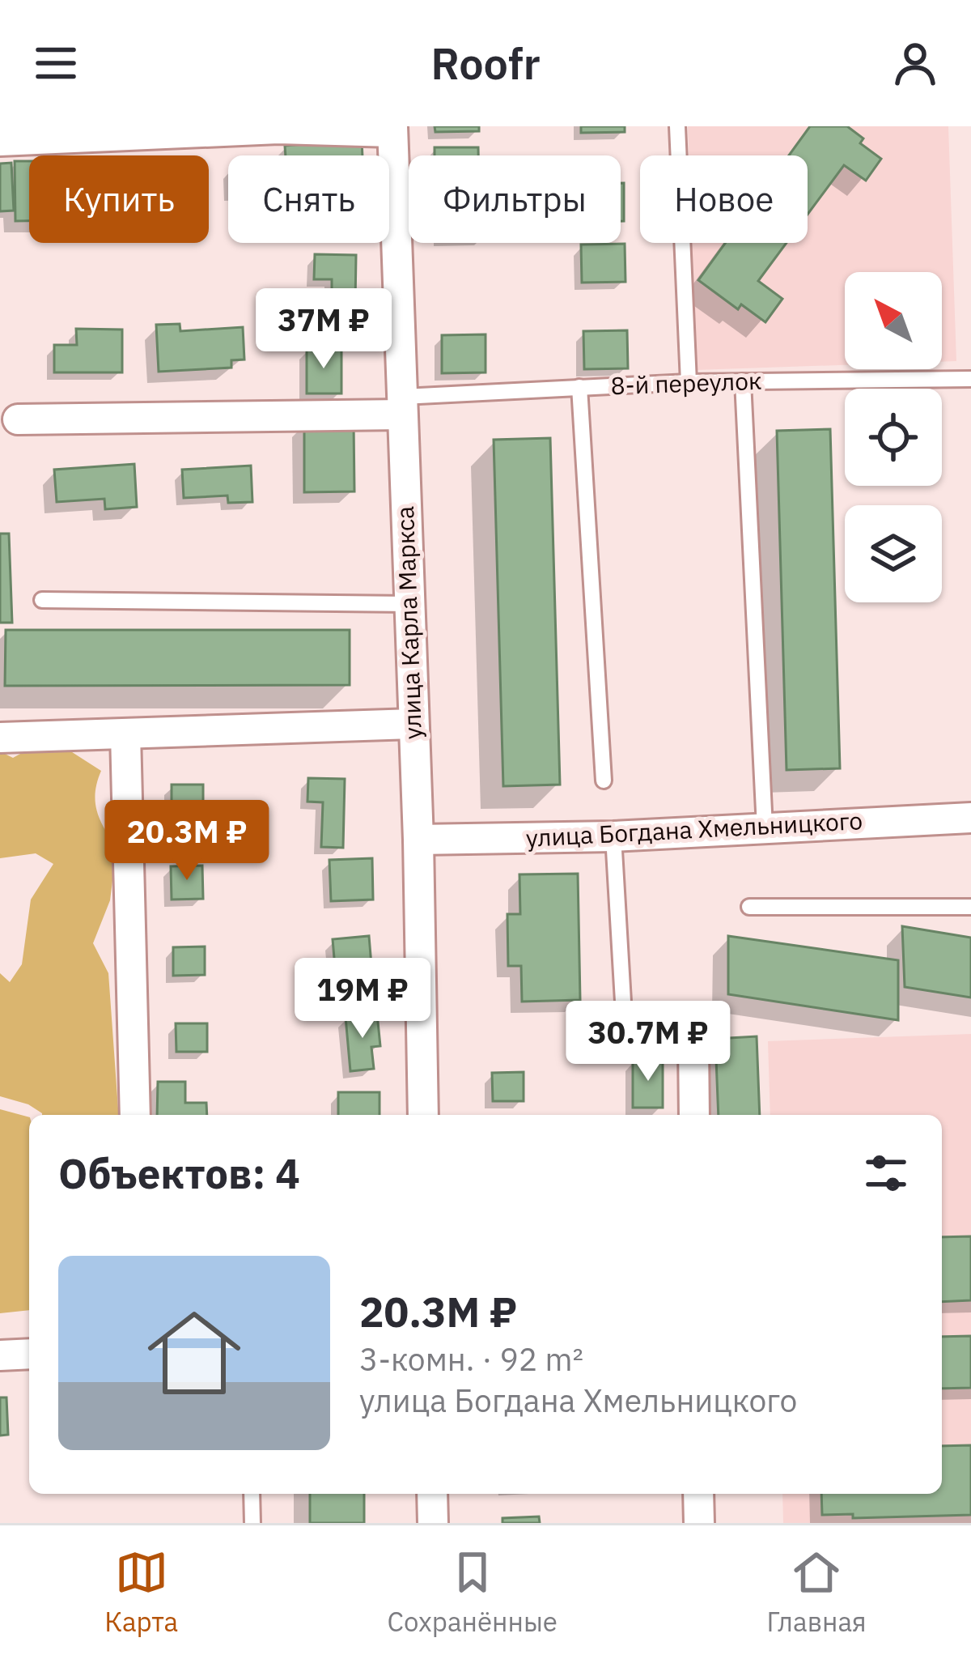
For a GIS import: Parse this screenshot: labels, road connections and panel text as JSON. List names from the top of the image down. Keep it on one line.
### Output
{"streets":{"street":["8-й переулок","улица Карла Маркса","улица Богдана Хмельницкого"]},"crossings":[["8-й переулок","улица Карла Маркса"],["улица Карла Маркса","улица Богдана Хмельницкого"]],"north":"top left","page":{"header":"Roofr","chip":["Купить","Снять","Фильтры","Новое"],"price":["37M ₽","20.3M ₽","19M ₽","30.7M ₽"],"heading":"Объектов: 4","list":[{"name":"20.3M ₽","note":"3-комн. · 92 m² · улица Богдана Хмельницкого"}],"tabs":["Карта","Сохранённые","Главная"]}}
